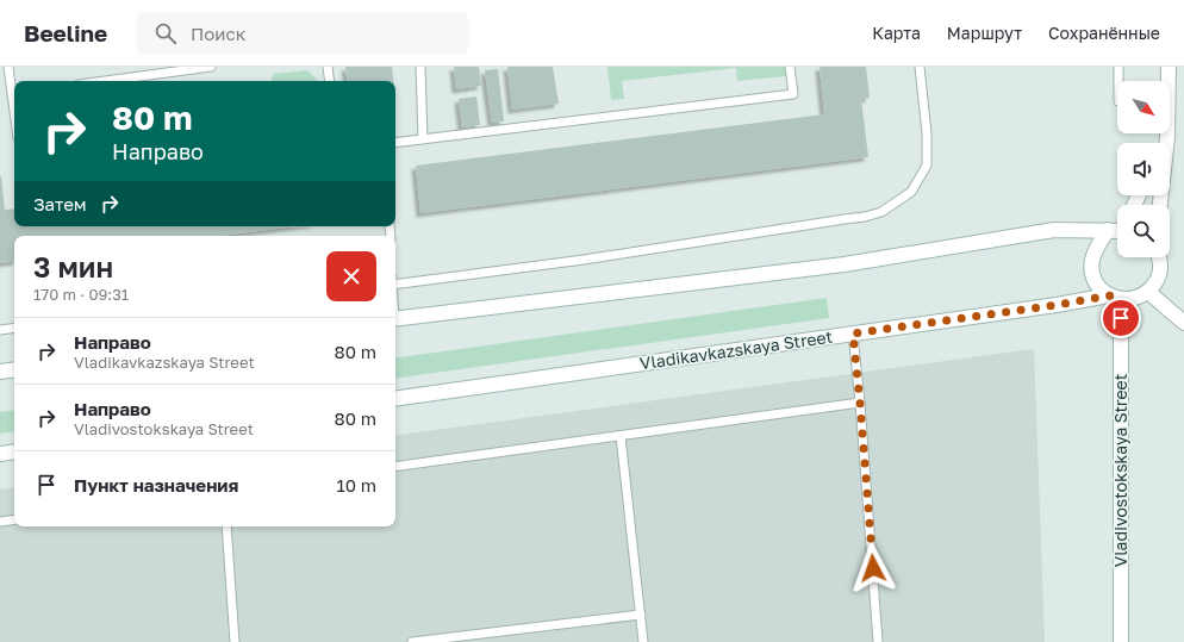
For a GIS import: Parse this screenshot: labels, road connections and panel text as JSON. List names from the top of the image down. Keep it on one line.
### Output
{"streets":{"main road":["Vladikavkazskaya Street","Vladivostokskaya Street"]},"crossings":[["Vladikavkazskaya Street","Vladivostokskaya Street"]],"north":"bottom right","page":{"header":"Beeline","search":"Поиск","nav":["Карта","Маршрут","Сохранённые"],"turn":["80 m","Направо"],"then":"Затем","heading":["3 мин","170 m · 09:31"],"list":[{"name":"Направо","note":"Vladikavkazskaya Street","value":"80 m"},{"name":"Направо","note":"Vladivostokskaya Street","value":"80 m"},{"name":"Пункт назначения","value":"10 m"}]}}
